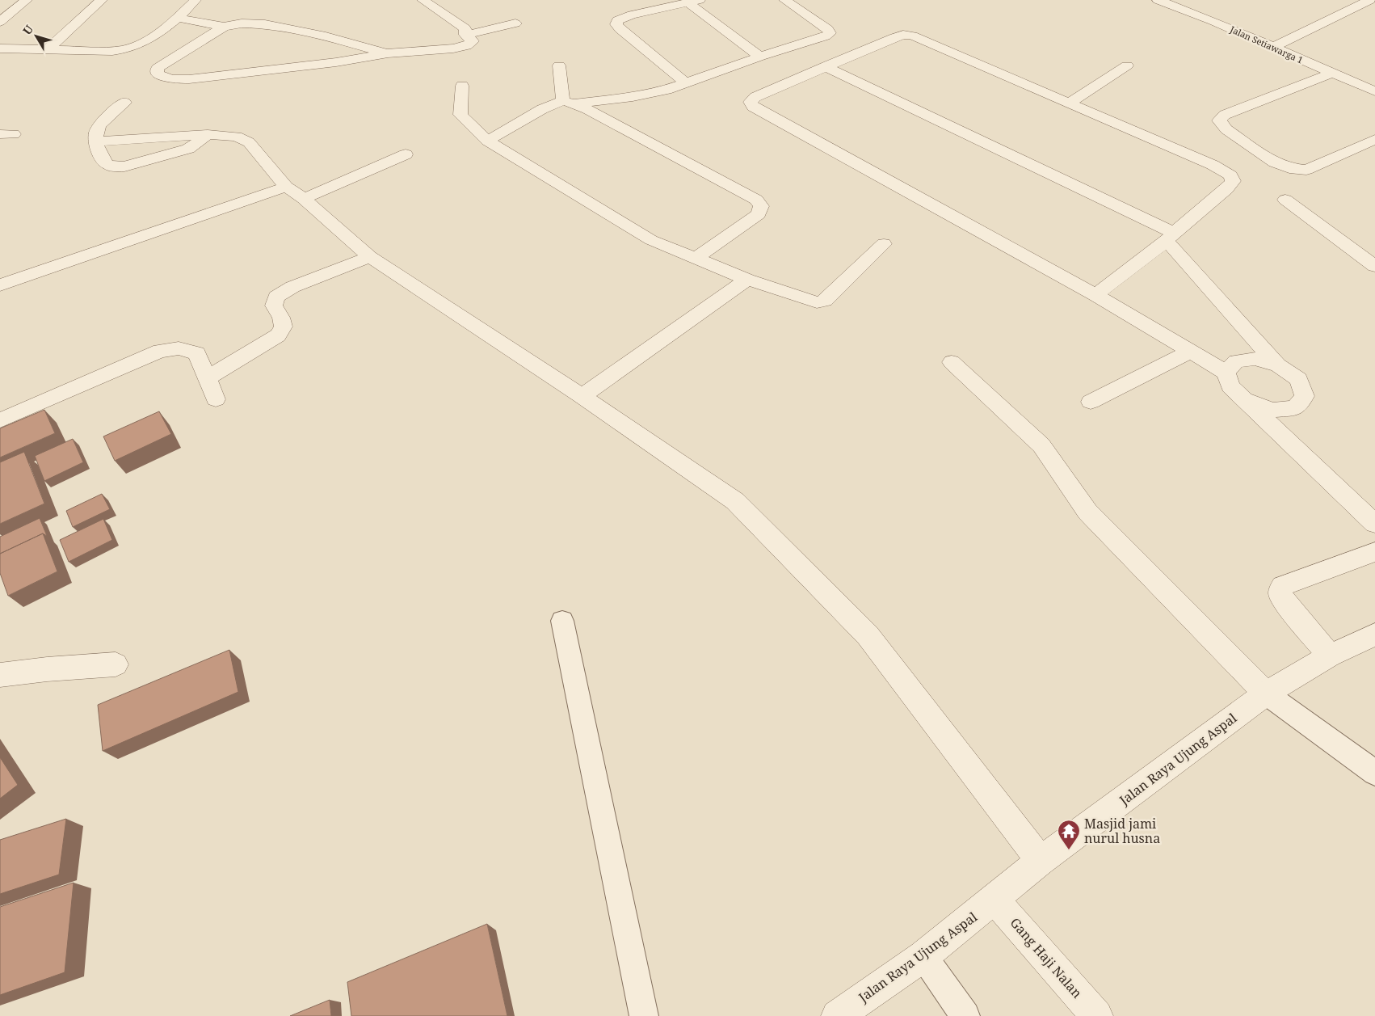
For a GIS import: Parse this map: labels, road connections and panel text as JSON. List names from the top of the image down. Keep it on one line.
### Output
{"streets":{"street":["Jalan Setiawarga 1","Jalan Raya Ujung Aspal","Gang Haji Nalan"]},"crossings":[["Jalan Raya Ujung Aspal","Gang Haji Nalan"]],"places":{"temple":["Masjid jami nurul husna"]},"north":"top left"}
